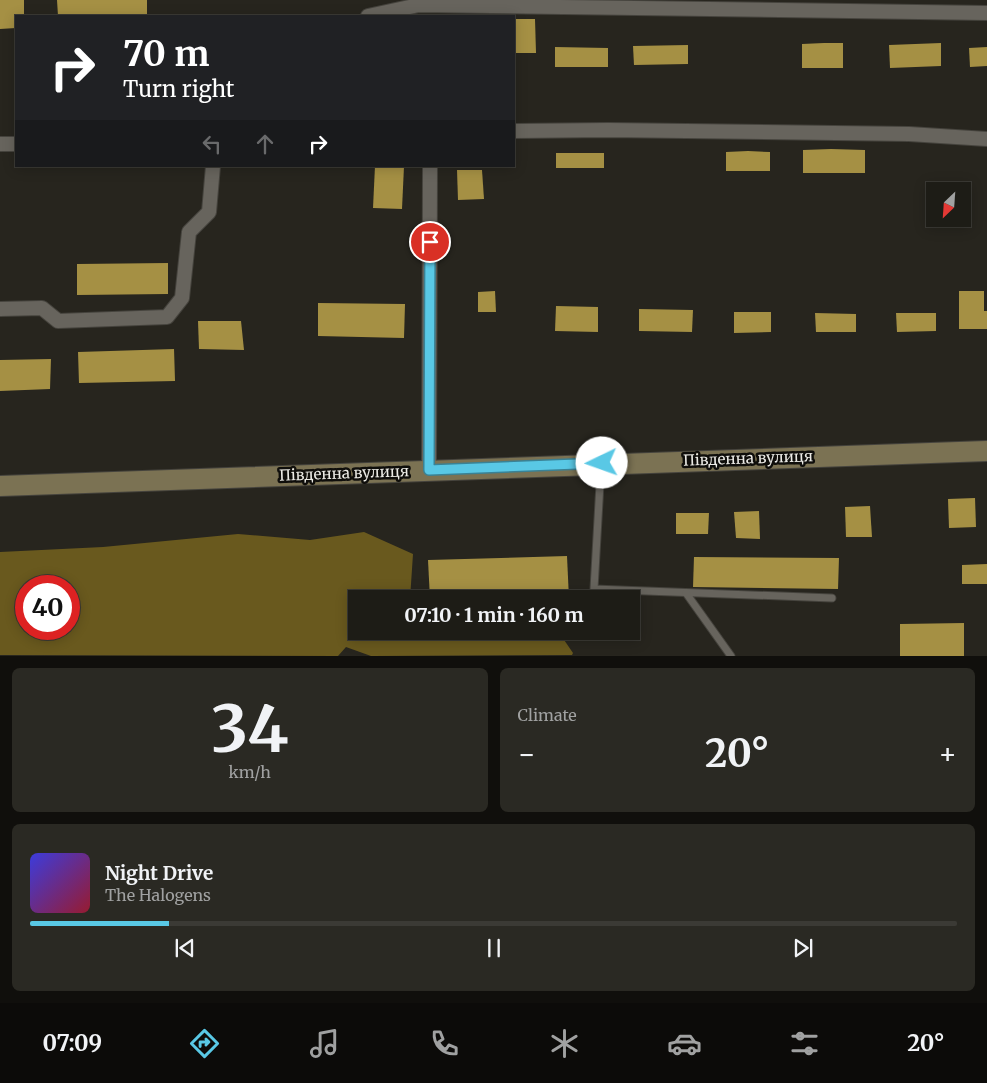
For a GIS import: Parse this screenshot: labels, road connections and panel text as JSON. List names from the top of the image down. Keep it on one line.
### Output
{"streets":{"street":["Південна вулиця"]},"north":"bottom left","page":{"turn":["70 m","Turn right"],"limit":"40","trip":"07:10 · 1 min · 160 m","tile":[["34","km/h"],"Climate"],"heat":["−","20°","+"],"song":["Night Drive","The Halogens"],"tabs":["07:09","20°"]}}
